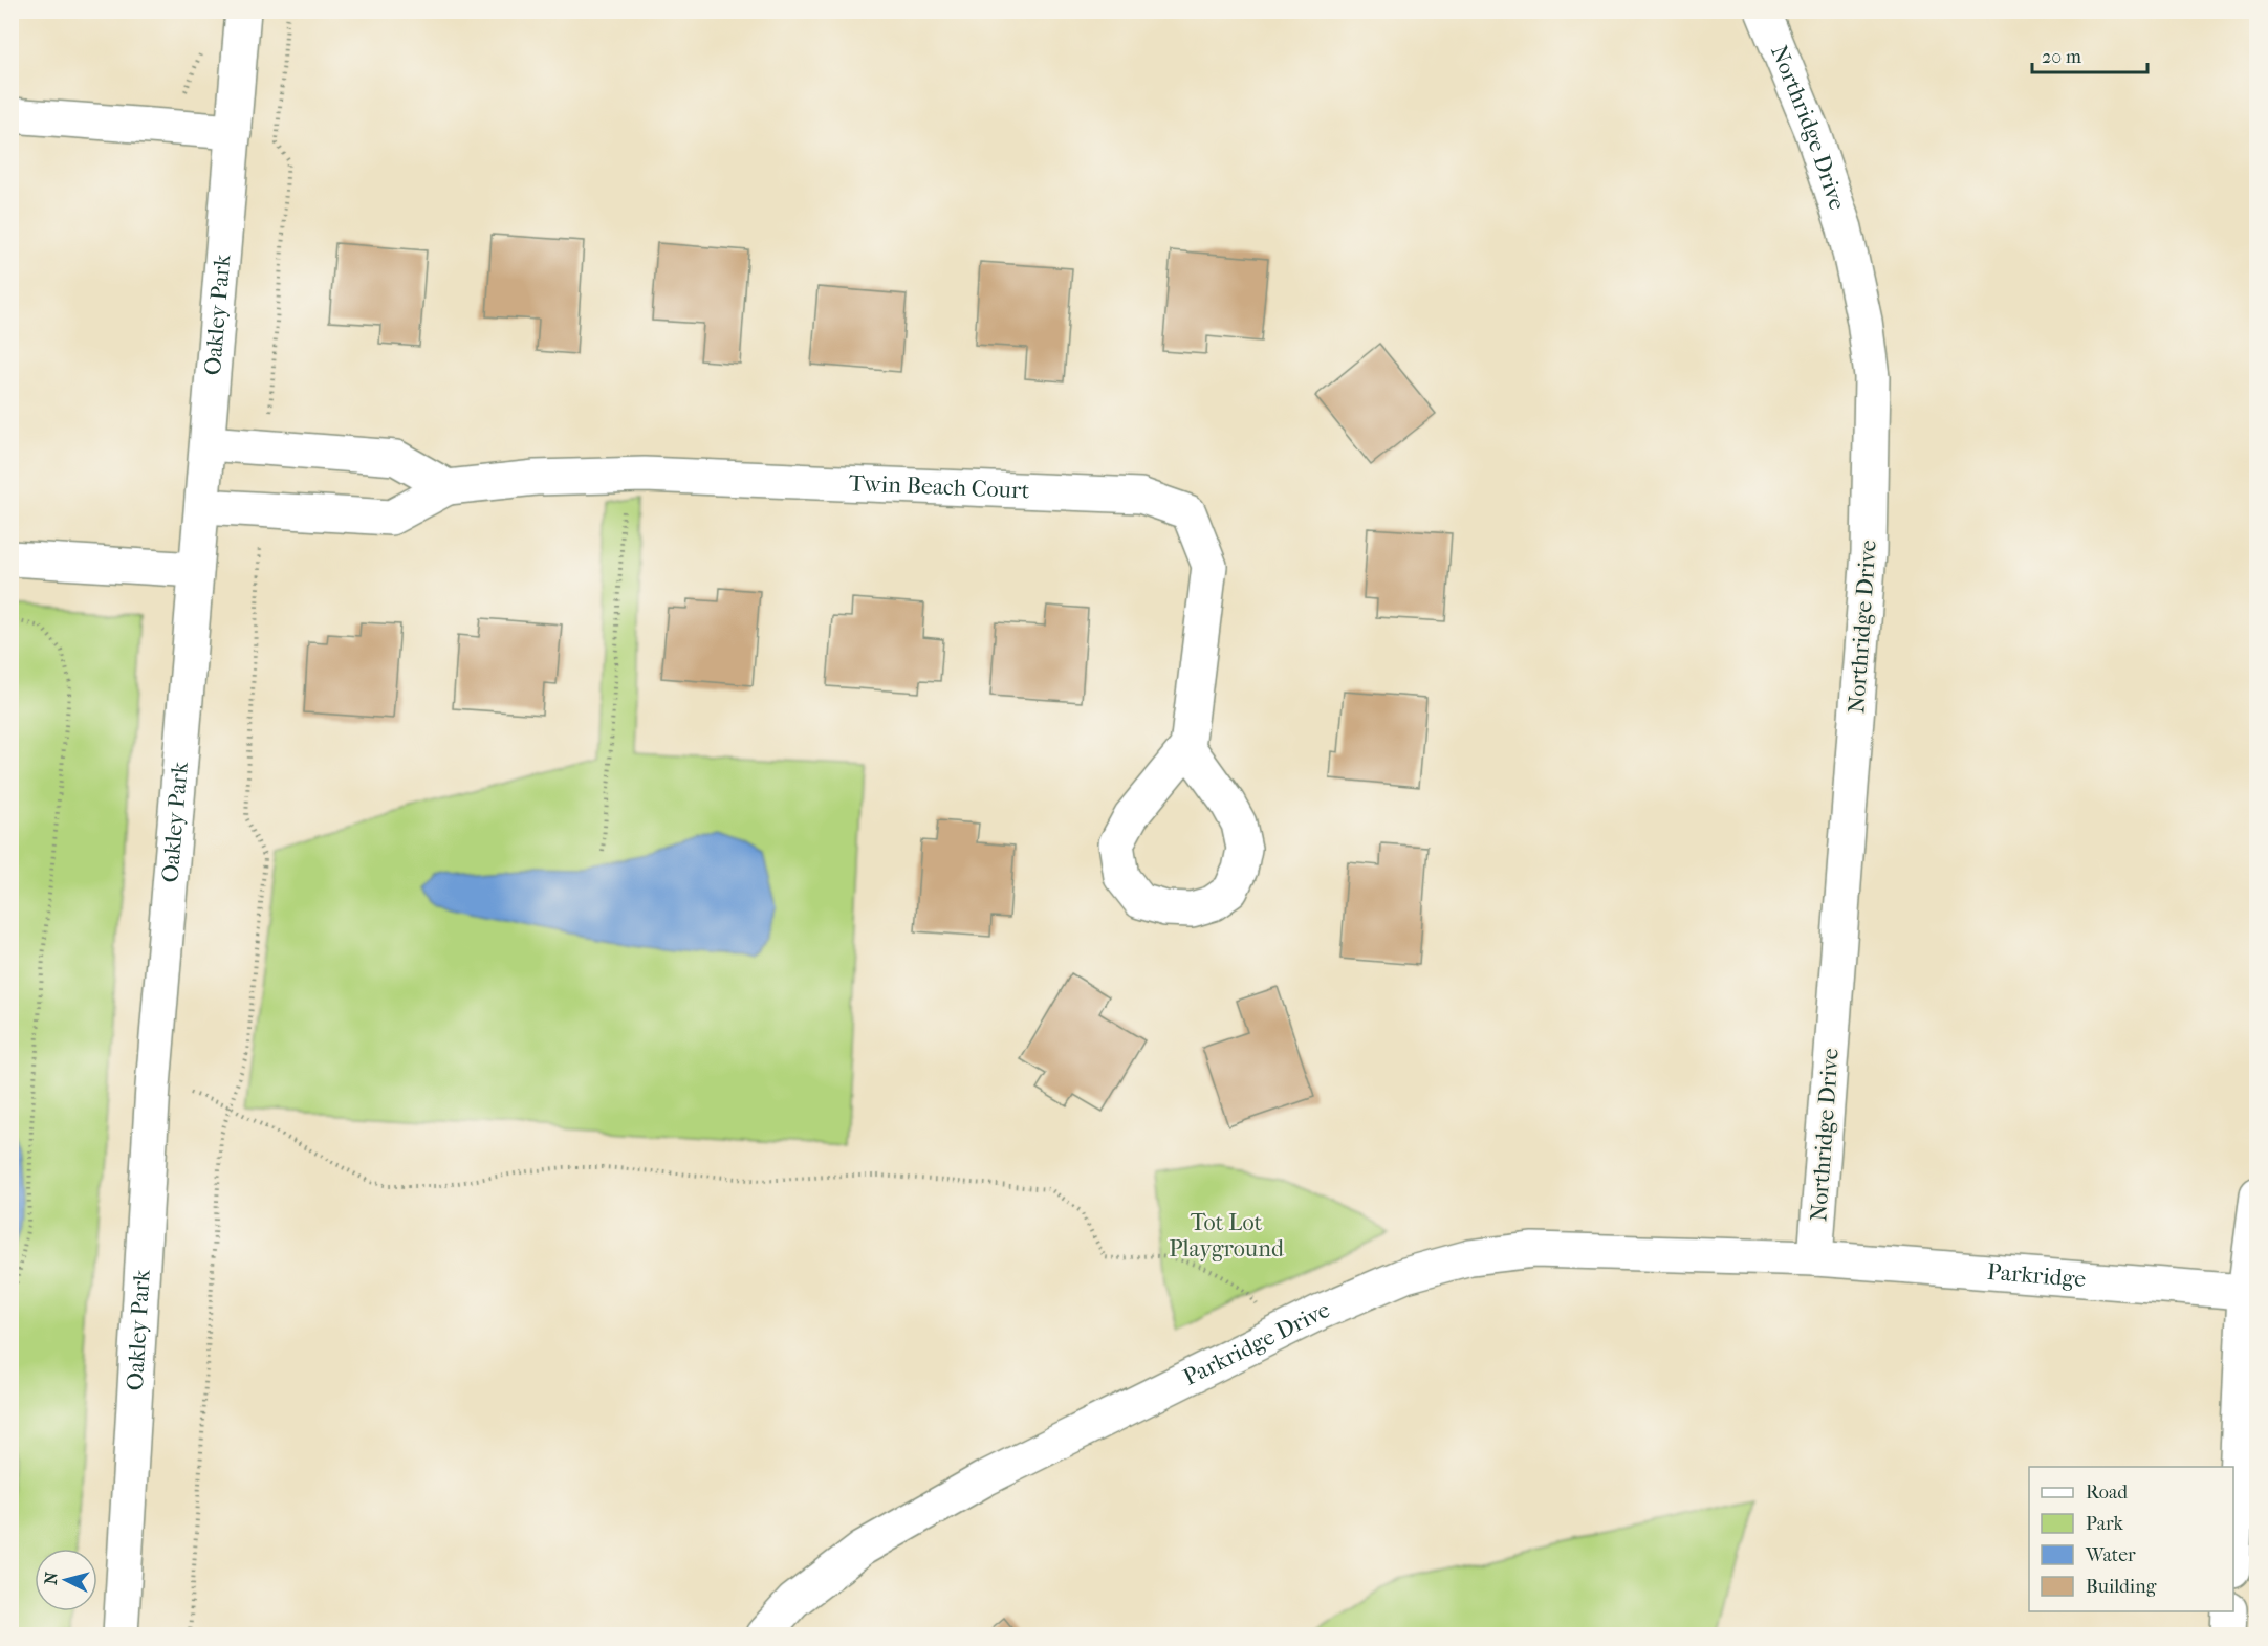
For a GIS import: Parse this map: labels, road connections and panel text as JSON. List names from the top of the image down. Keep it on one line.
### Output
{"streets":{"street":["Northridge Drive","Oakley Park","Twin Beach Court","Parkridge","Parkridge Drive"]},"crossings":[["Northridge Drive","Parkridge"],["Northridge Drive","Parkridge Drive"],["Oakley Park","Twin Beach Court"],["Parkridge","Parkridge Drive"]],"parks":["Tot Lot Playground"],"legend":["Road","Park","Water","Building"],"scale_bar":"20 m","north":"left"}
